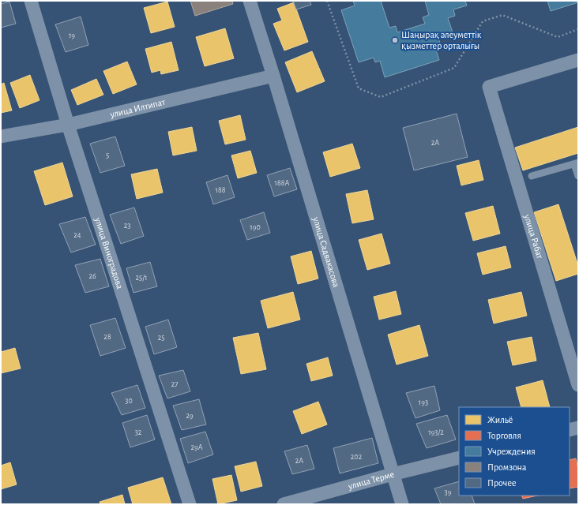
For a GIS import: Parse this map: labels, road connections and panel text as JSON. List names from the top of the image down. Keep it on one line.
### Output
{"streets":{"street":["улица Илтипат","улица Рабат","улица Виноградова","улица Садвакасова","улица Терме"]},"crossings":[["улица Илтипат","улица Виноградова"],["улица Илтипат","улица Садвакасова"],["улица Садвакасова","улица Терме"]],"places":["Шаңырақ әлеуметтік қызметтер орталығы"],"house_numbers":["19","2А","5","188А","188","23","190","24","26","25/1","28","25","27","30","193","29","32","193/2","29А","202","2А","39"],"legend":["Жильё","Торговля","Учреждения","Промзона","Прочее"]}
